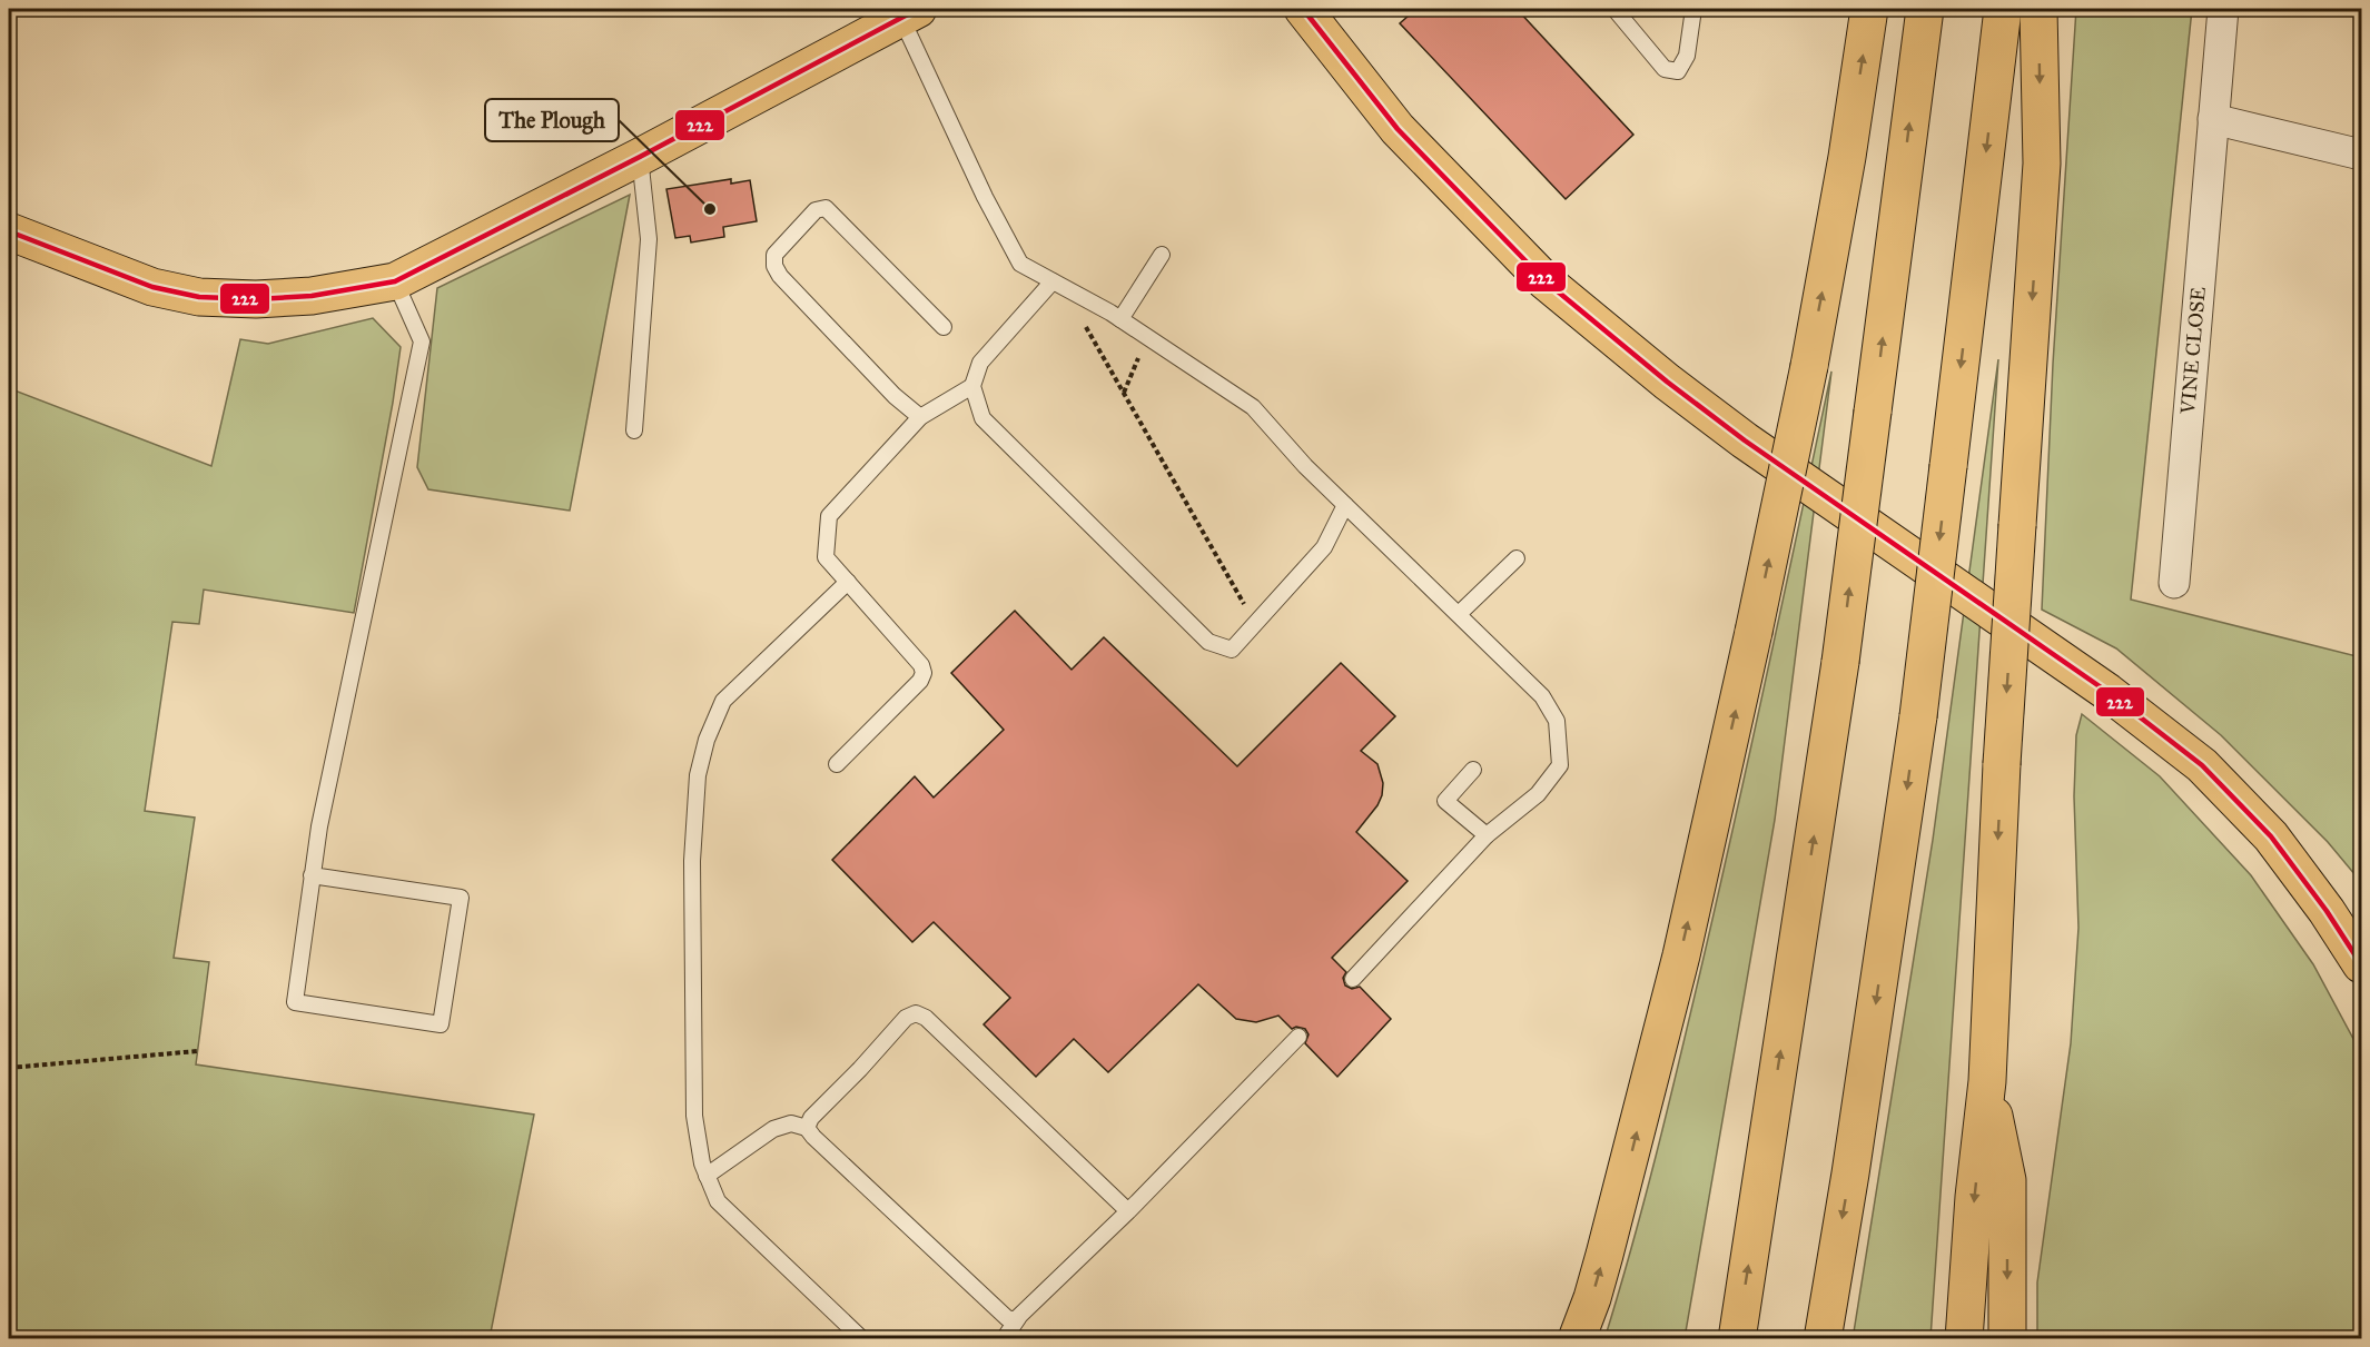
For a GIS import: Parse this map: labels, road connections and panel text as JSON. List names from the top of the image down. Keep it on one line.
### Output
{"streets":{"street":["VINE CLOSE"]},"places":["The Plough"],"lines":["transit line 222"]}
